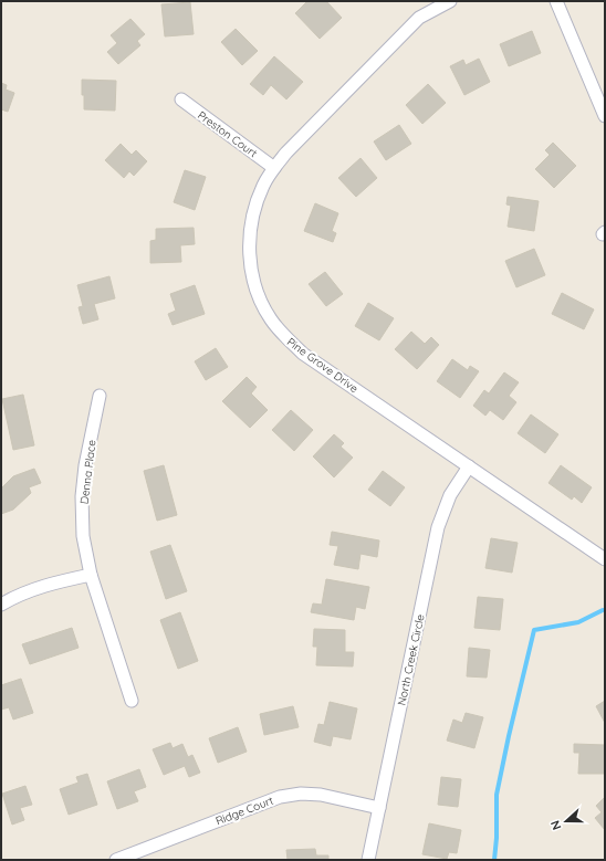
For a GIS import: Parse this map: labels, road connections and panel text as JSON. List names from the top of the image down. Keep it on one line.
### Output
{"streets":{"street":["Preston Court","Pine Grove Drive","Denna Place","North Creek Circle","Ridge Court"]},"crossings":[["Preston Court","Pine Grove Drive"],["Pine Grove Drive","North Creek Circle"],["North Creek Circle","Ridge Court"]],"north":"left"}
